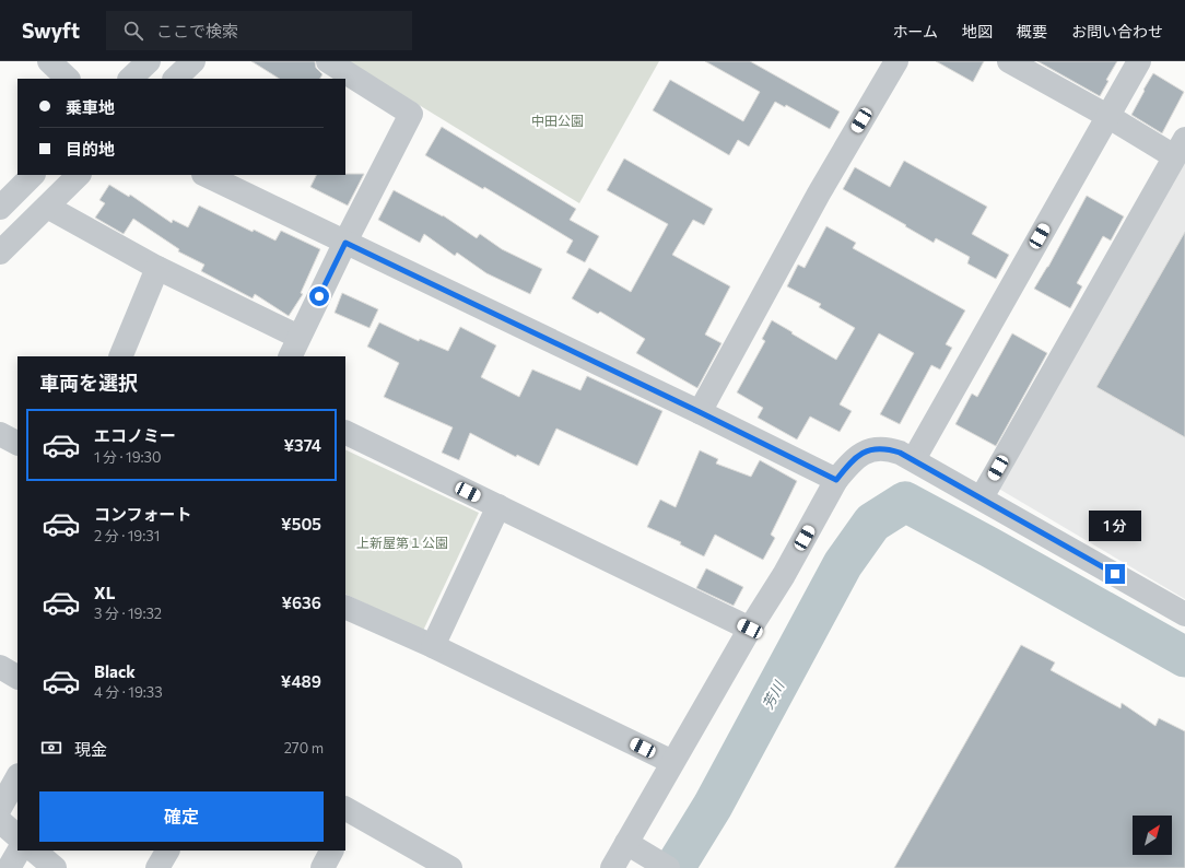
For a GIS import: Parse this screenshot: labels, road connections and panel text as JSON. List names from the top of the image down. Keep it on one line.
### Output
{"water":["芳川"],"parks":["中田公園","上新屋第１公園"],"north":"top right","page":{"header":"Swyft","search":"ここで検索","nav":["ホーム","地図","概要","お問い合わせ"],"banner":["乗車地","目的地"],"heading":"車両を選択","list":[{"name":"エコノミー","note":"1 分 · 19:30","value":"¥374"},{"name":"コンフォート","note":"2 分 · 19:31","value":"¥505"},{"name":"XL","note":"3 分 · 19:32","value":"¥636"},{"name":"Black","note":"4 分 · 19:33","value":"¥489"}],"bubble":"1 分","pay":["現金","270 m"],"buttons":"確定"}}
